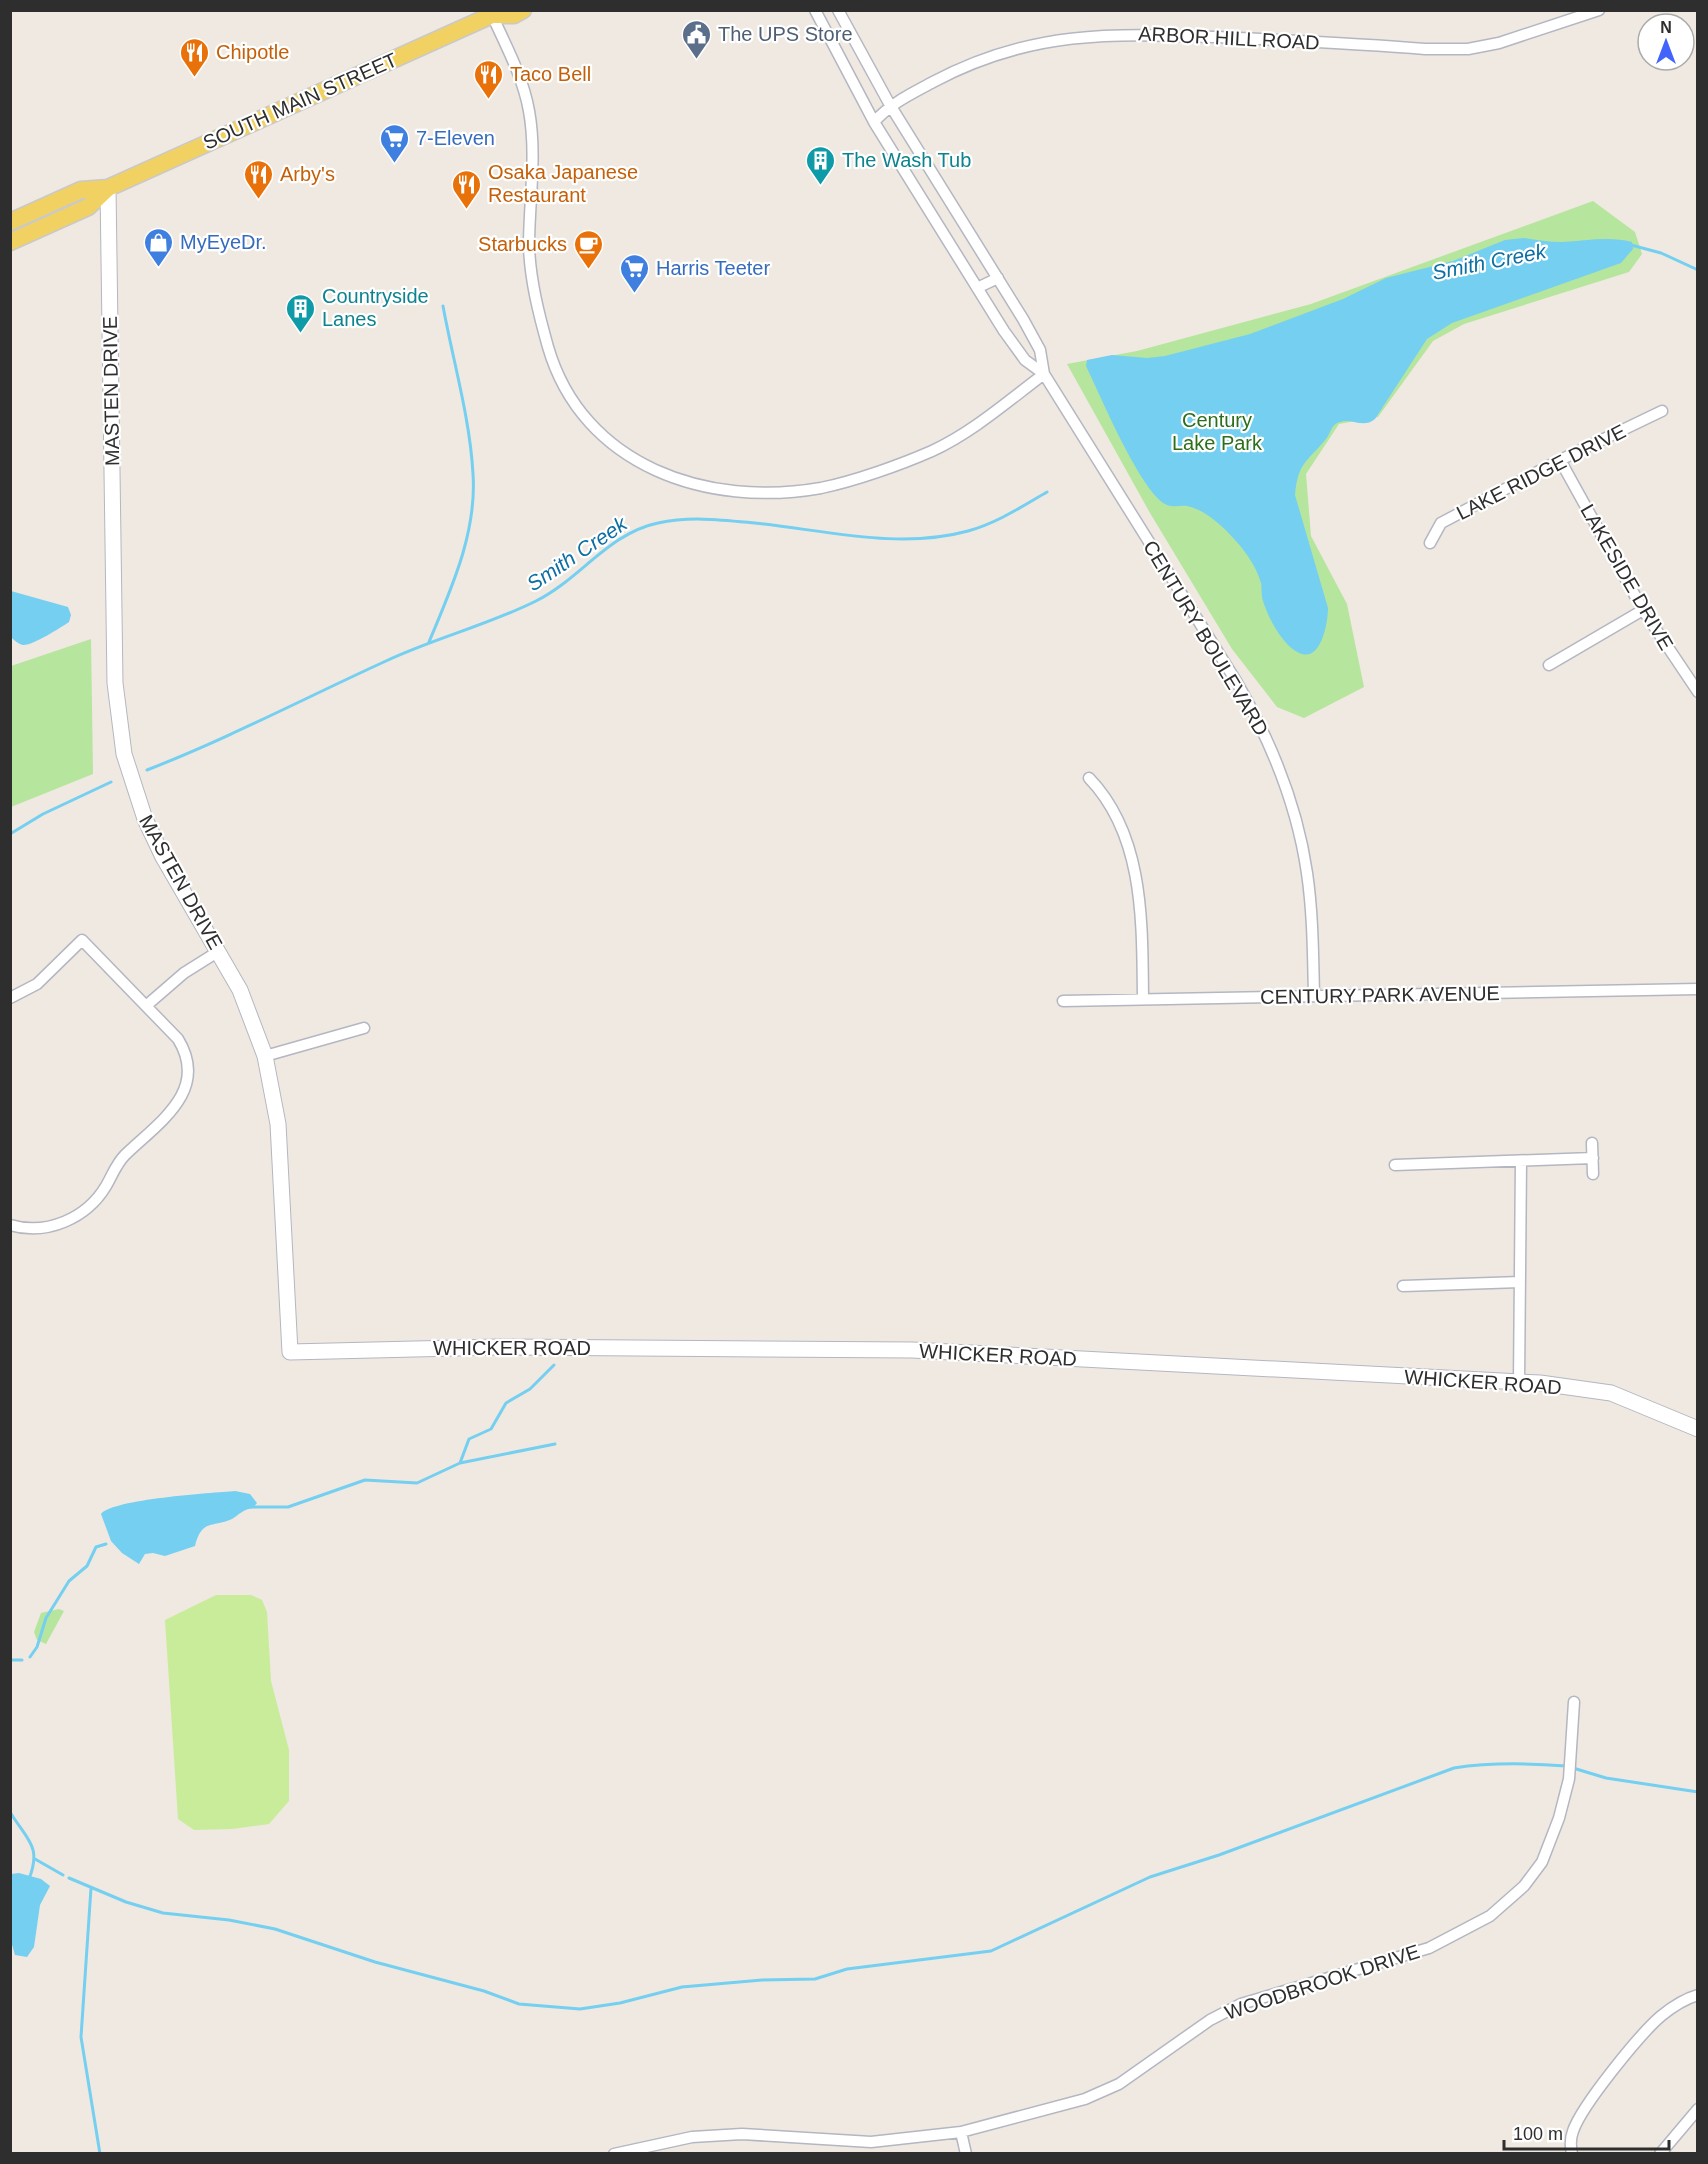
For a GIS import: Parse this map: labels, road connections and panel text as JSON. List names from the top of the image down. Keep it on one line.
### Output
{"streets":{"main road":["SOUTH MAIN STREET"],"street":["ARBOR HILL ROAD","MASTEN DRIVE","LAKE RIDGE DRIVE","LAKESIDE DRIVE","CENTURY BOULEVARD","CENTURY PARK AVENUE","WHICKER ROAD","WOODBROOK DRIVE"]},"crossings":[["ARBOR HILL ROAD","CENTURY BOULEVARD"],["SOUTH MAIN STREET","MASTEN DRIVE"],["MASTEN DRIVE","WHICKER ROAD"],["LAKE RIDGE DRIVE","LAKESIDE DRIVE"],["CENTURY BOULEVARD","CENTURY PARK AVENUE"]],"water":["Smith Creek"],"parks":["Century Lake Park"],"places":{"public building":["The UPS Store"],"restaurant":["Chipotle","Taco Bell","Arby's","Osaka Japanese Restaurant"],"supermarket":["7-Eleven","Harris Teeter"],"building":["The Wash Tub","Countryside Lanes"],"shop":["MyEyeDr."],"cafe":["Starbucks"]},"scale_bar":"100 m","north":"top"}
